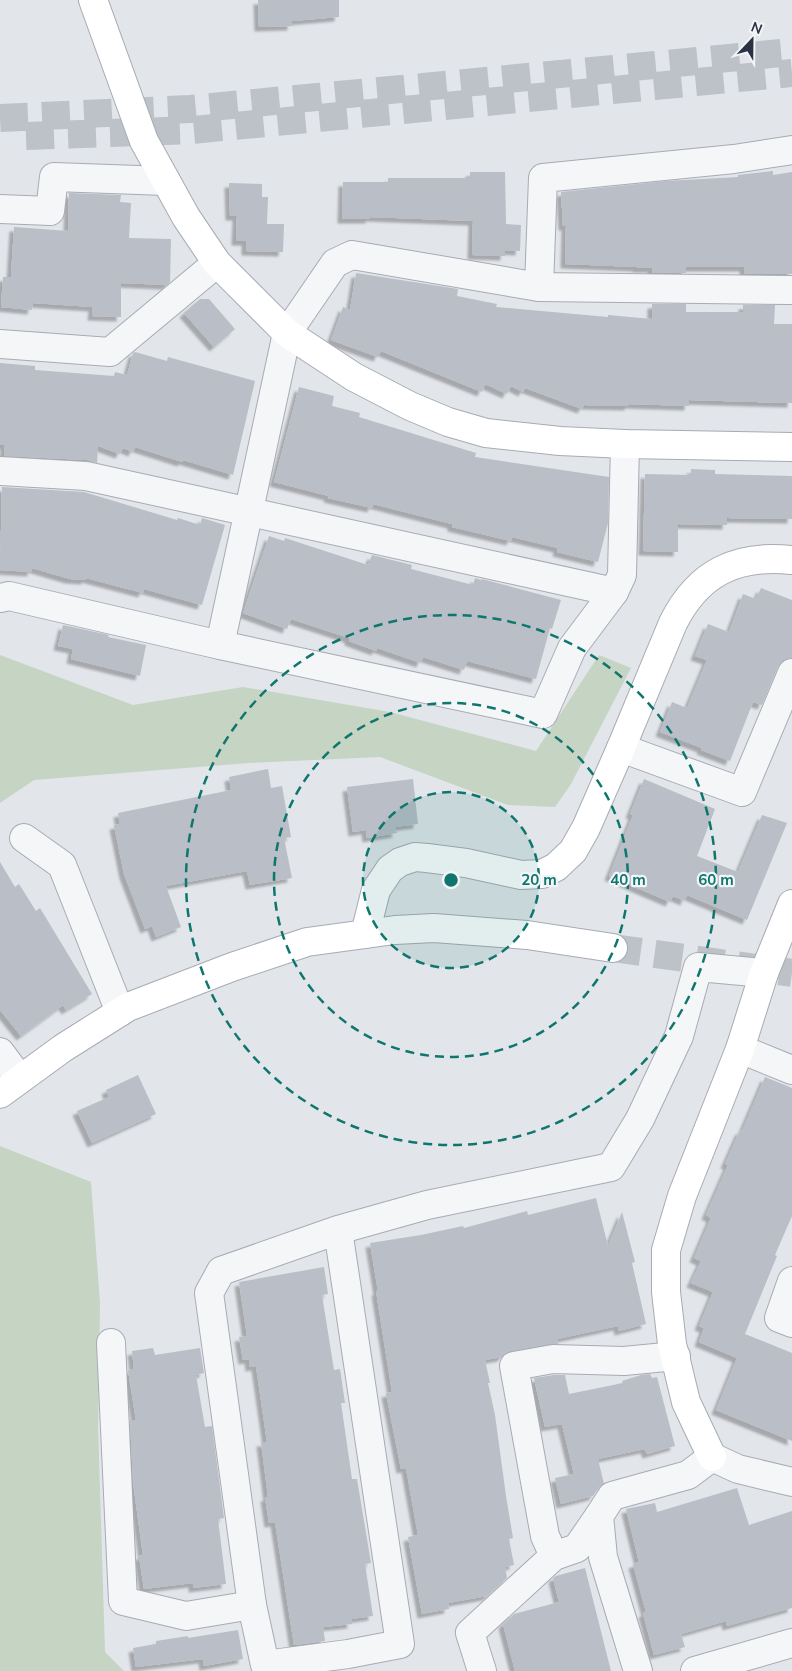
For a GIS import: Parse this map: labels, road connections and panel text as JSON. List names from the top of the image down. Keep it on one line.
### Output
{"north":"top","rings":["20 m","40 m","60 m"]}
